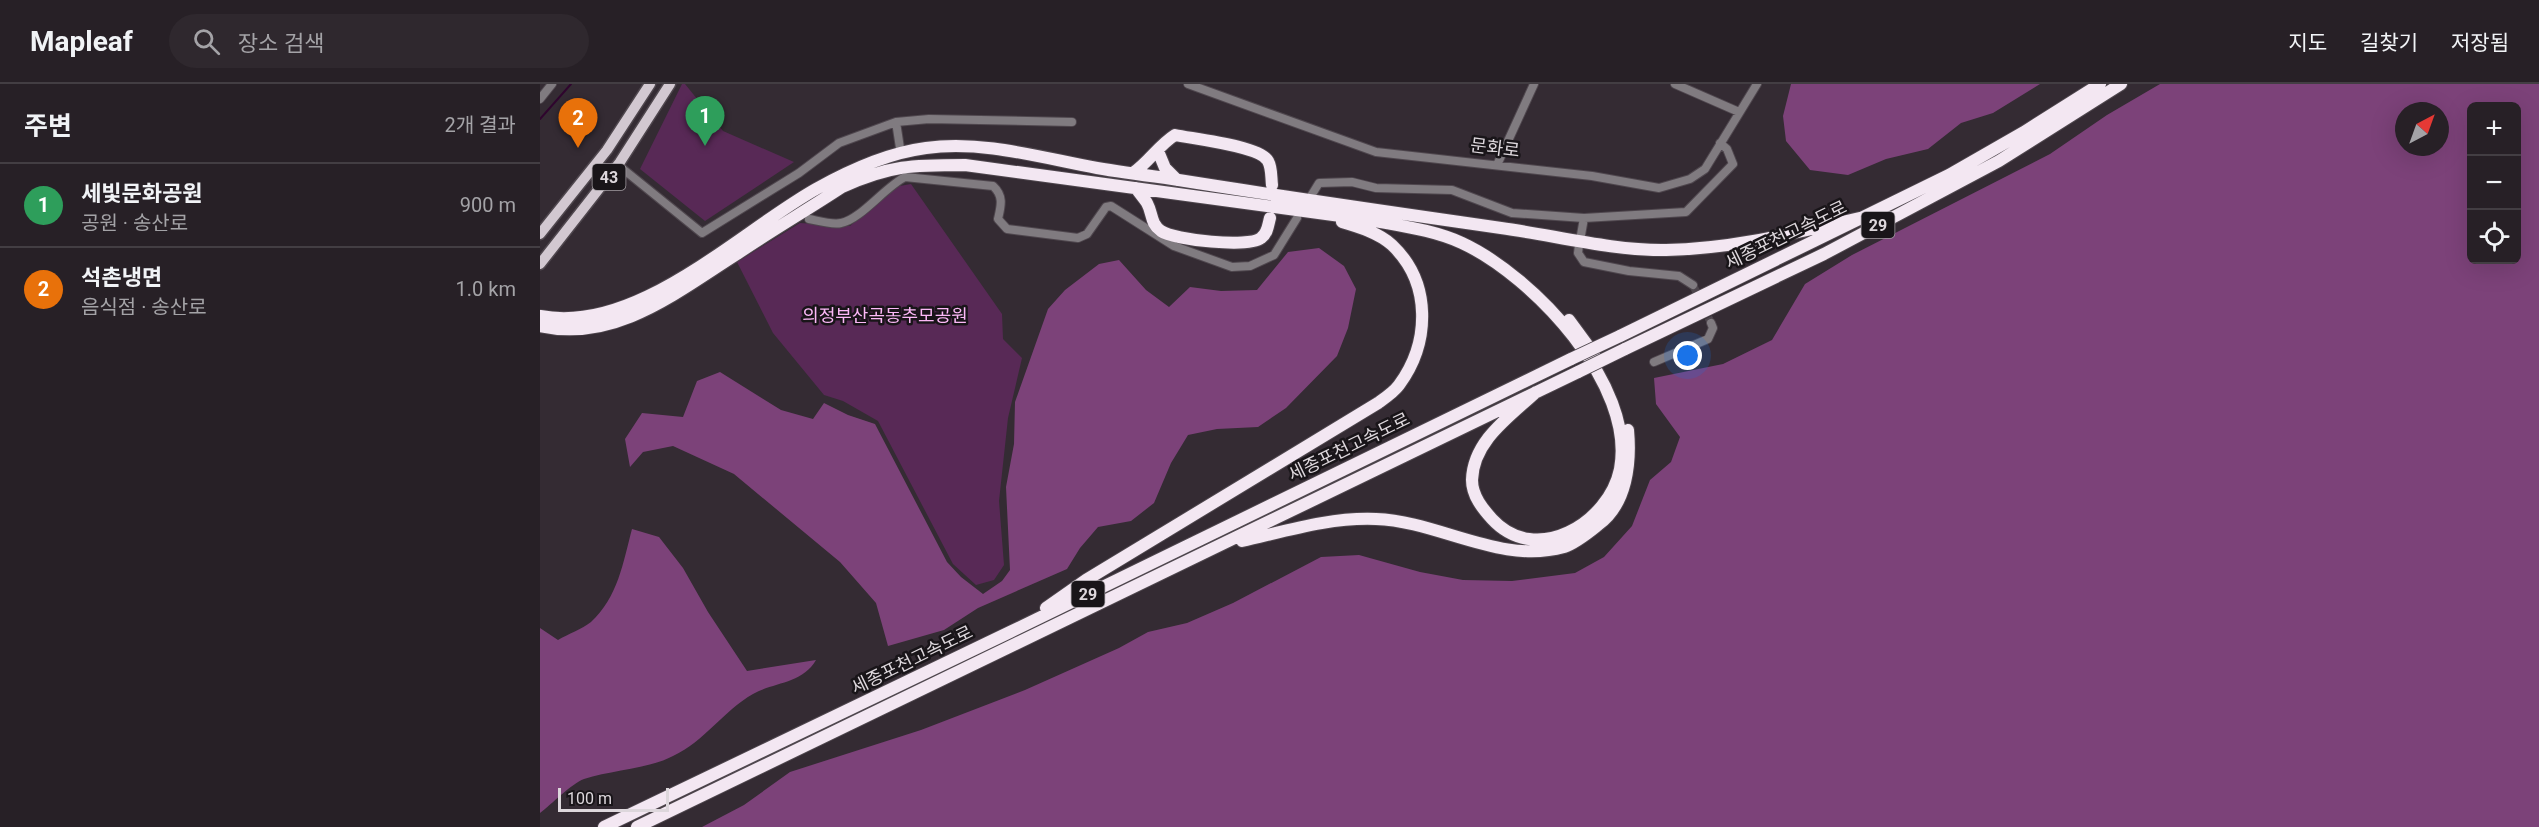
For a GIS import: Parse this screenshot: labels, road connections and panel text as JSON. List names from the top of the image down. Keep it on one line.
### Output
{"streets":{"highway":["29","세종포천고속도로"],"main road":["43"],"street":["문화로"]},"parks":["의정부산곡동추모공원"],"scale_bar":"100 m","north":"top right","page":{"header":"Mapleaf","search":"장소 검색","nav":["지도","길찾기","저장됨"],"heading":["주변","2개 결과"],"pins":["1","2"],"map_buttons":["+","−"],"list":[{"mark":"1","name":"세빛문화공원","note":"공원 · 송산로","value":"900 m"},{"mark":"2","name":"석촌냉면","note":"음식점 · 송산로","value":"1.0 km"}],"scale":"100 m"}}
